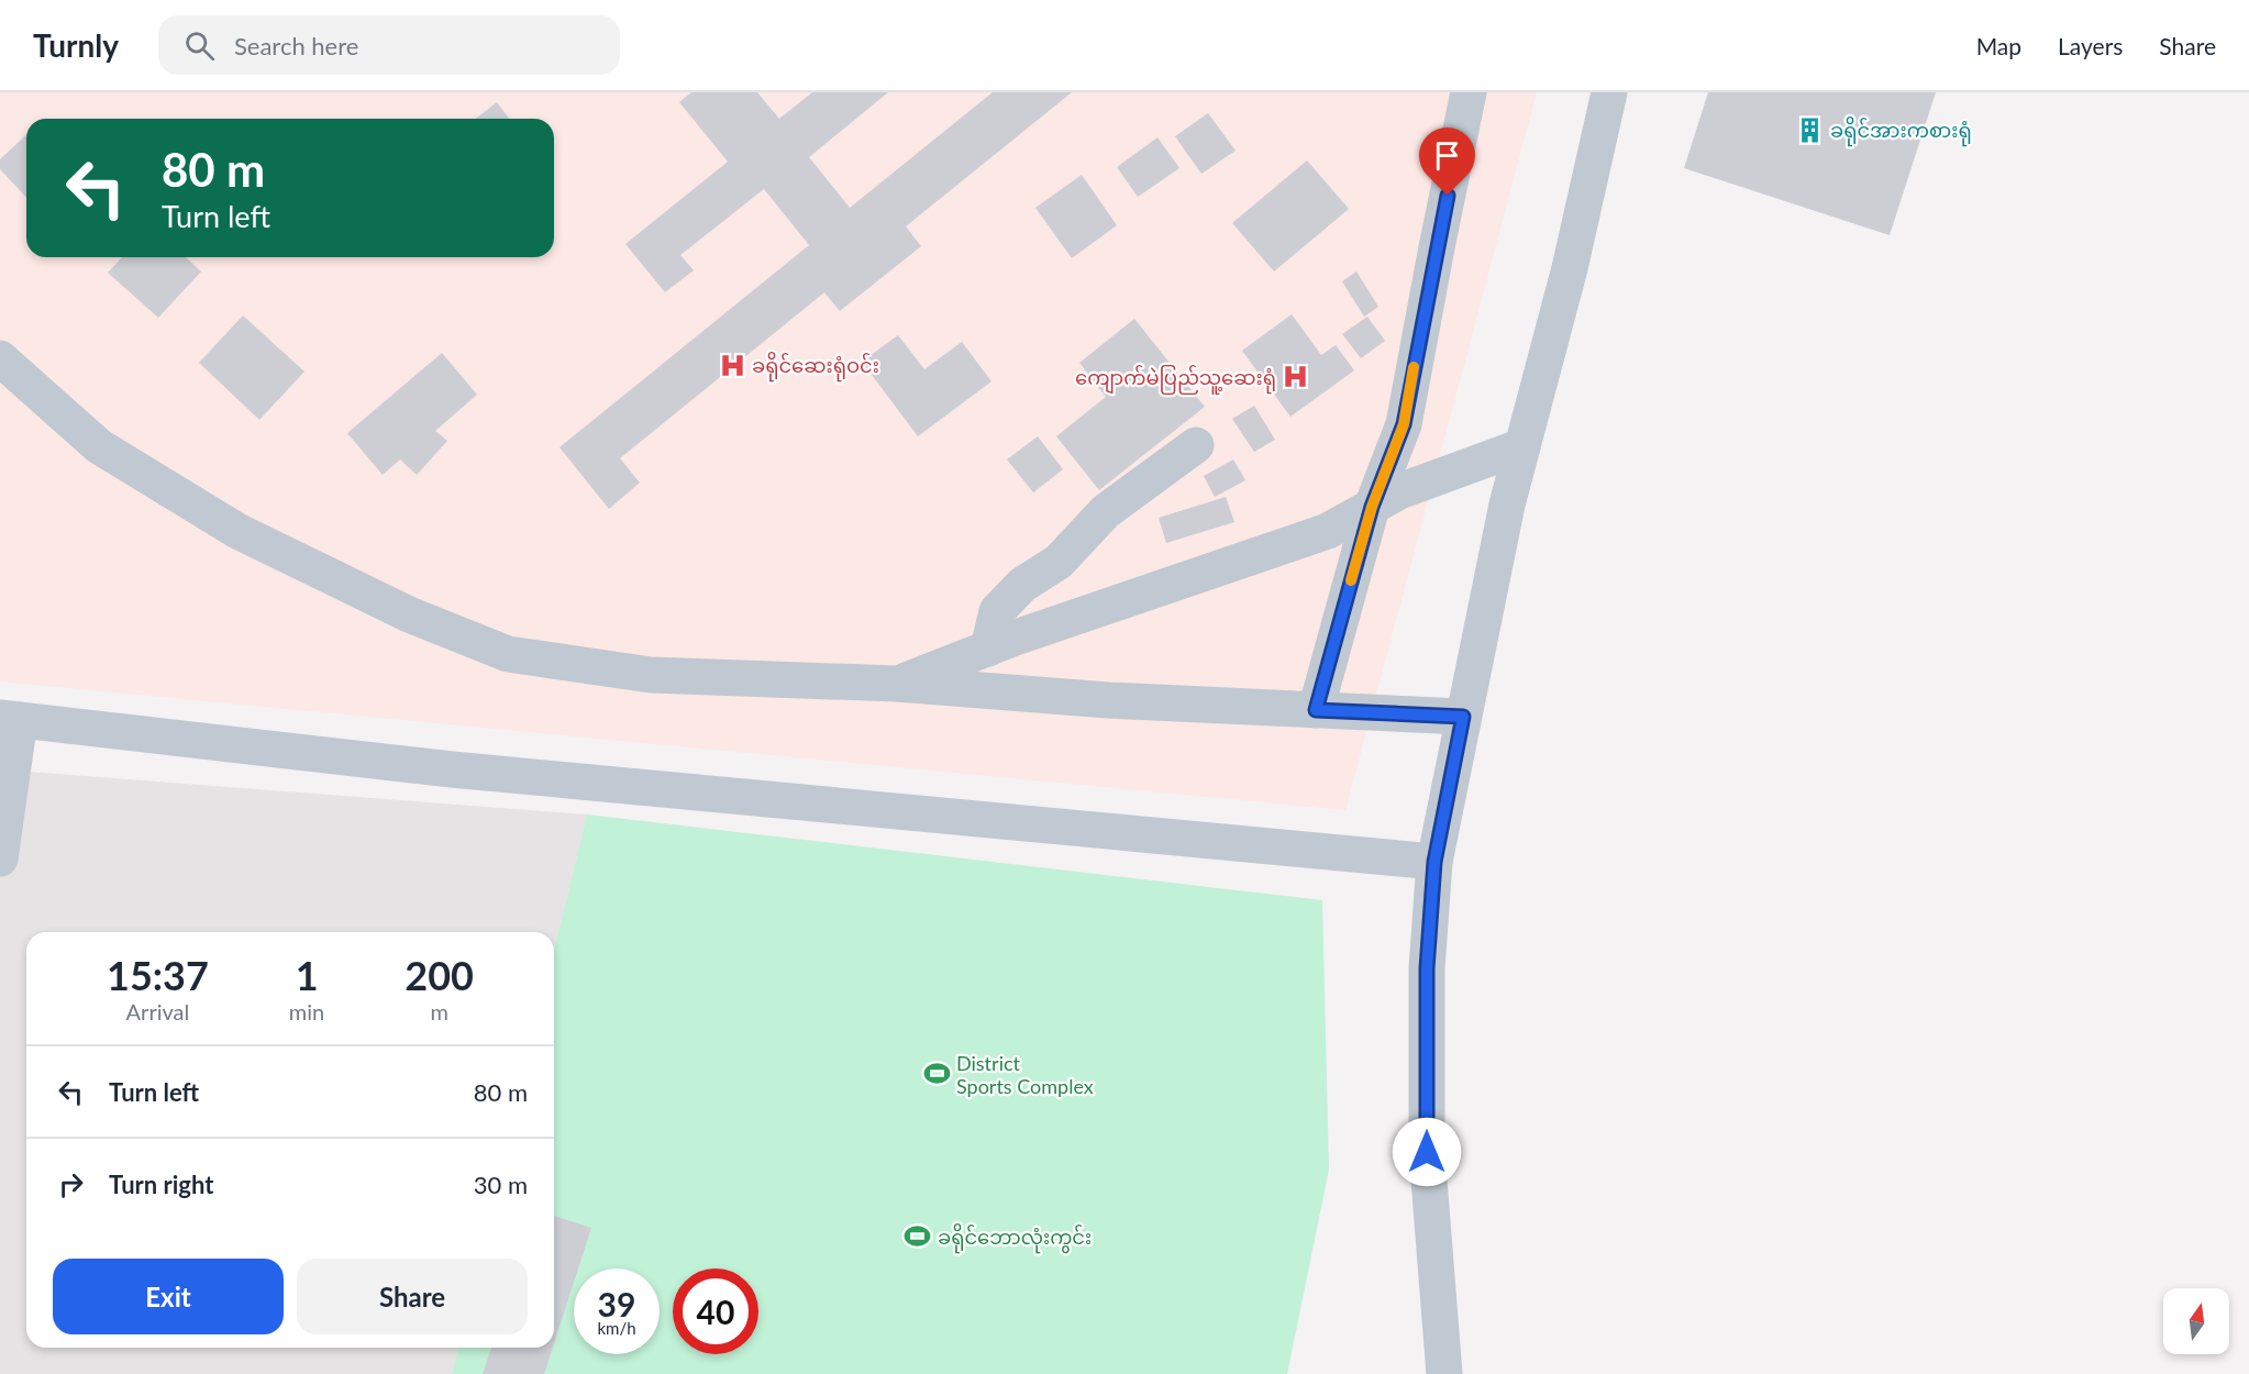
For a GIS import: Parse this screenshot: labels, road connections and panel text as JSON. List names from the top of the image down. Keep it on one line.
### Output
{"places":{"building":["ခရိုင်အားကစားရုံ"],"hospital":["ခရိုင်ဆေးရုံဝင်း","ကျောက်မဲပြည်သူ့ဆေးရုံ"],"sports":["District Sports Complex","ခရိုင်ဘောလုံးကွင်း"]},"north":"top","page":{"header":"Turnly","search":"Search here","nav":["Map","Layers","Share"],"turn":["80 m","Turn left"],"eta":["15:37","Arrival","1","min","200","m"],"list":[{"name":"Turn left","value":"80 m"},{"name":"Turn right","value":"30 m"}],"buttons":["Exit","Share"],"speed":"39 km/h","limit":"40"}}
